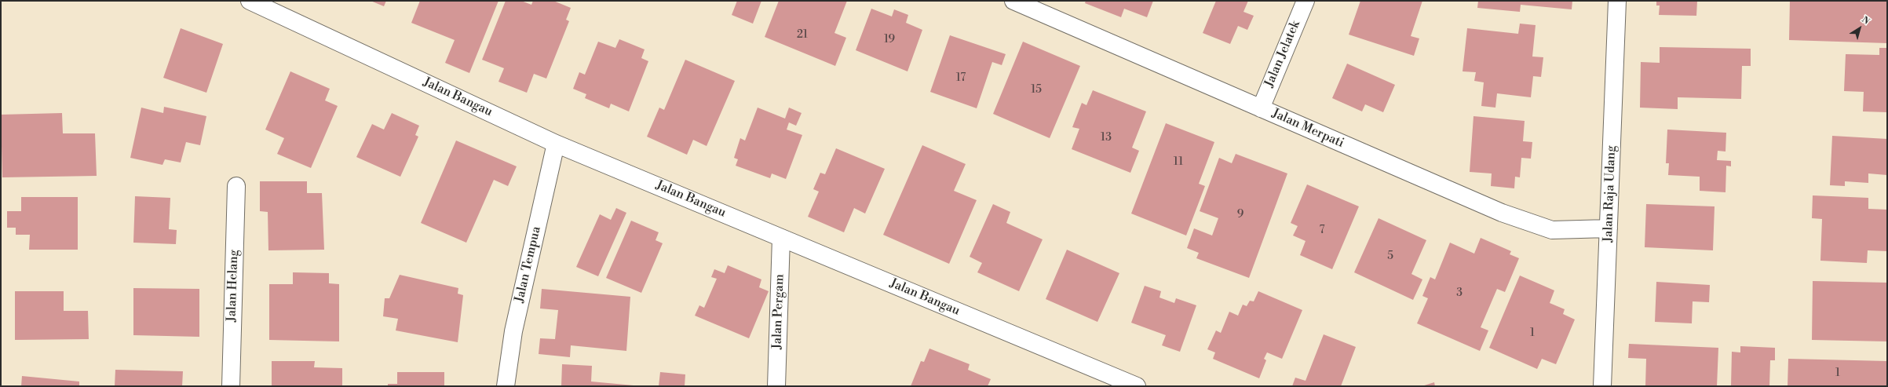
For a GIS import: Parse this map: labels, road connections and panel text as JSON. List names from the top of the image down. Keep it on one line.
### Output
{"streets":{"street":["Jalan Jelatek","Jalan Bangau","Jalan Merpati","Jalan Raja Udang","Jalan Tempua","Jalan Helang","Jalan Pergam"]},"crossings":[["Jalan Jelatek","Jalan Merpati"],["Jalan Bangau","Jalan Tempua"],["Jalan Bangau","Jalan Pergam"],["Jalan Merpati","Jalan Raja Udang"]],"house_numbers":["21","19","17","15","13","11","9","7","5","3","1","1"],"north":"top right"}
